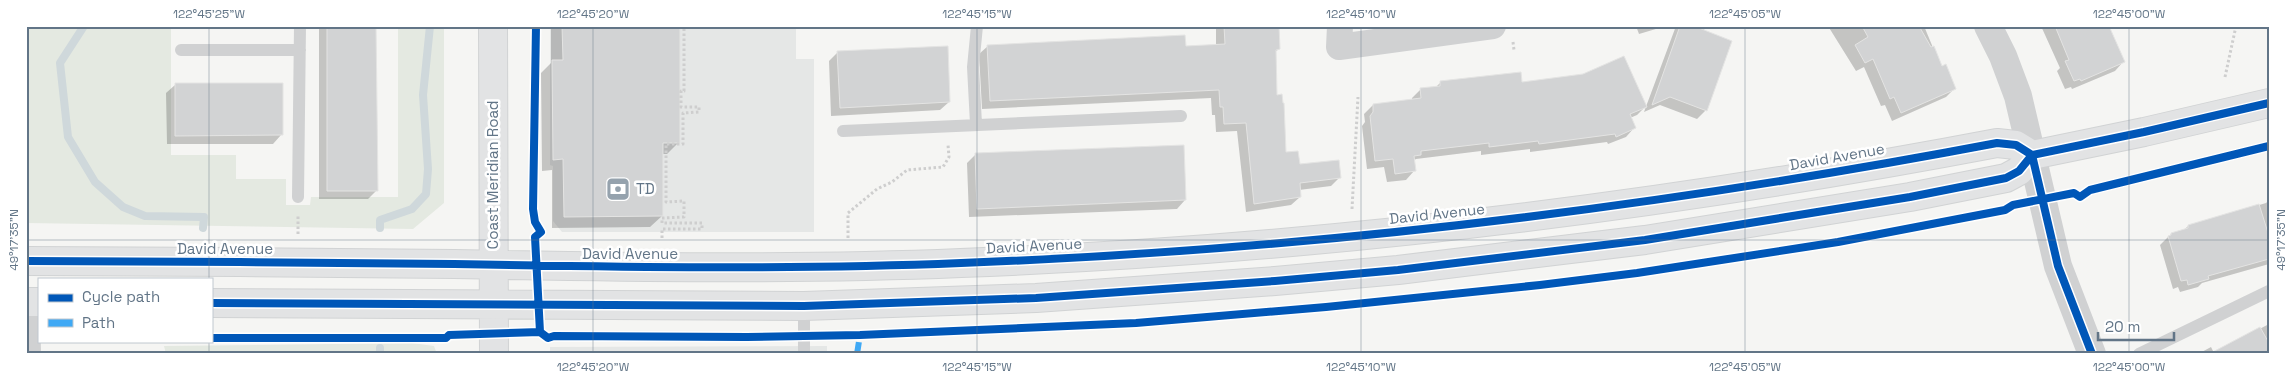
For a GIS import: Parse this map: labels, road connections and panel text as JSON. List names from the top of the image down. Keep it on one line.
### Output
{"streets":{"main road":["David Avenue","Coast Meridian Road"]},"crossings":[["David Avenue","Coast Meridian Road"]],"places":{"bank":["TD"]},"legend":["Cycle path","Path"],"scale_bar":"20 m","coordinates":["122°45'25\"W","122°45'20\"W","122°45'15\"W","122°45'10\"W","122°45'05\"W","122°45'00\"W","49°17'35\"N"]}
